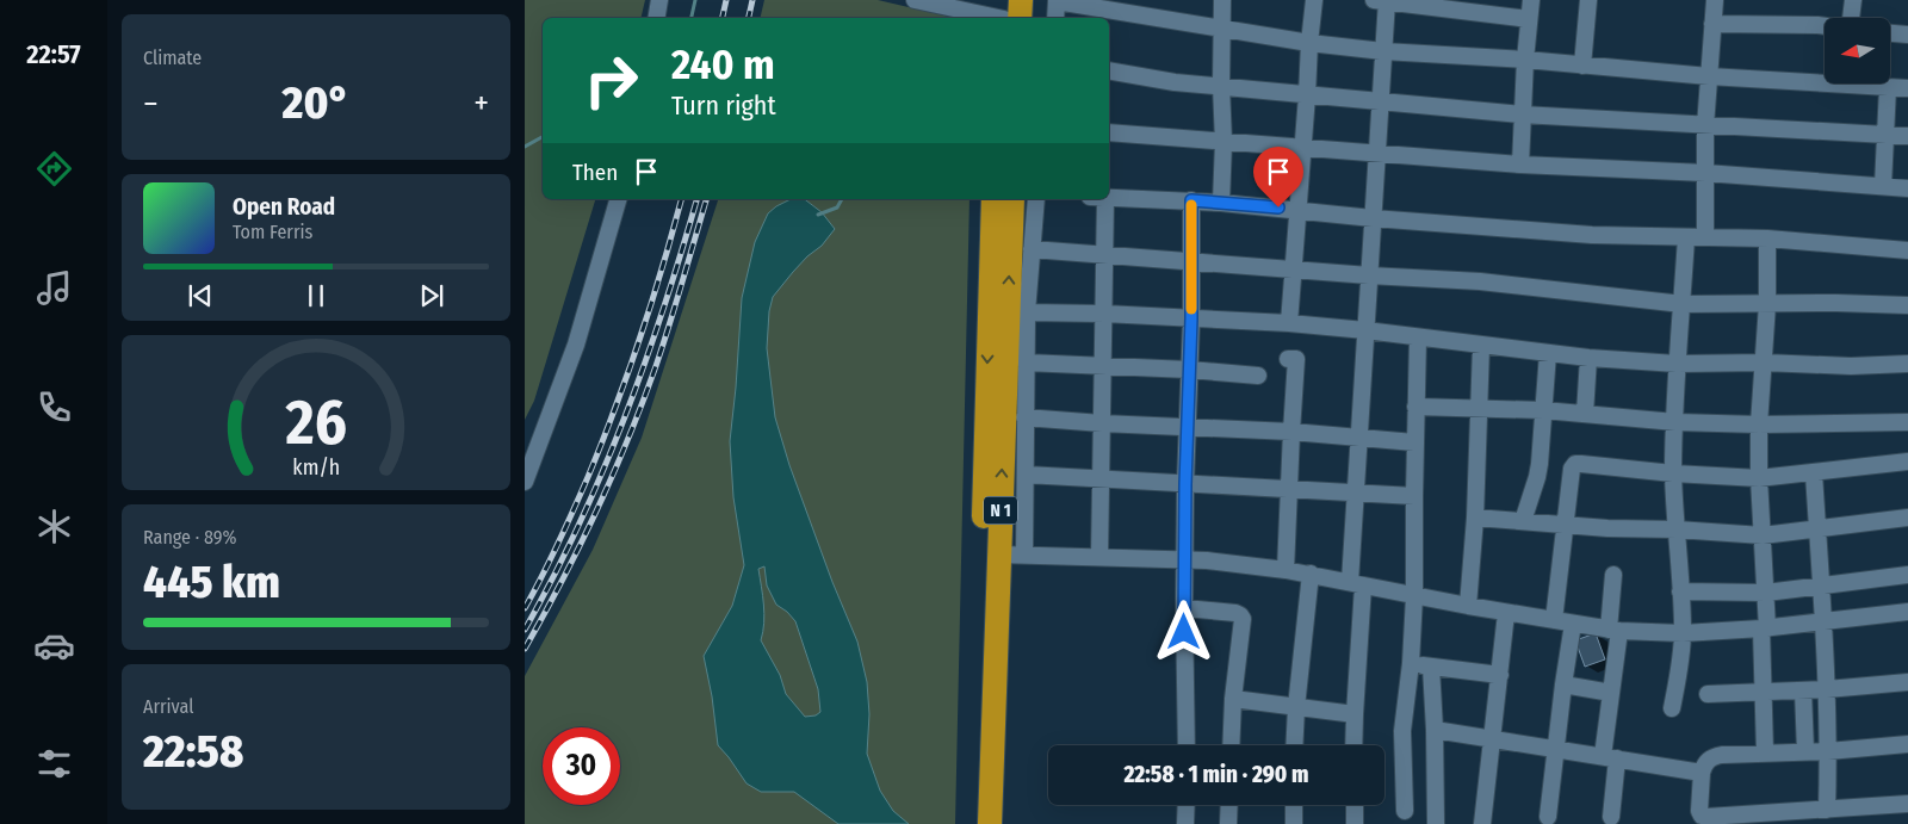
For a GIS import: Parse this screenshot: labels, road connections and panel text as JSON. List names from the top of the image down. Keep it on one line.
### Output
{"streets":{"highway":["N 1"]},"north":"left","page":{"tabs":"22:57","tile":["Climate",["Range · 89%","445 km"],["Arrival","22:58"]],"turn":["240 m","Turn right"],"heat":["−","20°","+"],"then":"Then","song":["Open Road","Tom Ferris"],"limit":"30","trip":"22:58 · 1 min · 290 m","gauge":["26","km/h"]}}
